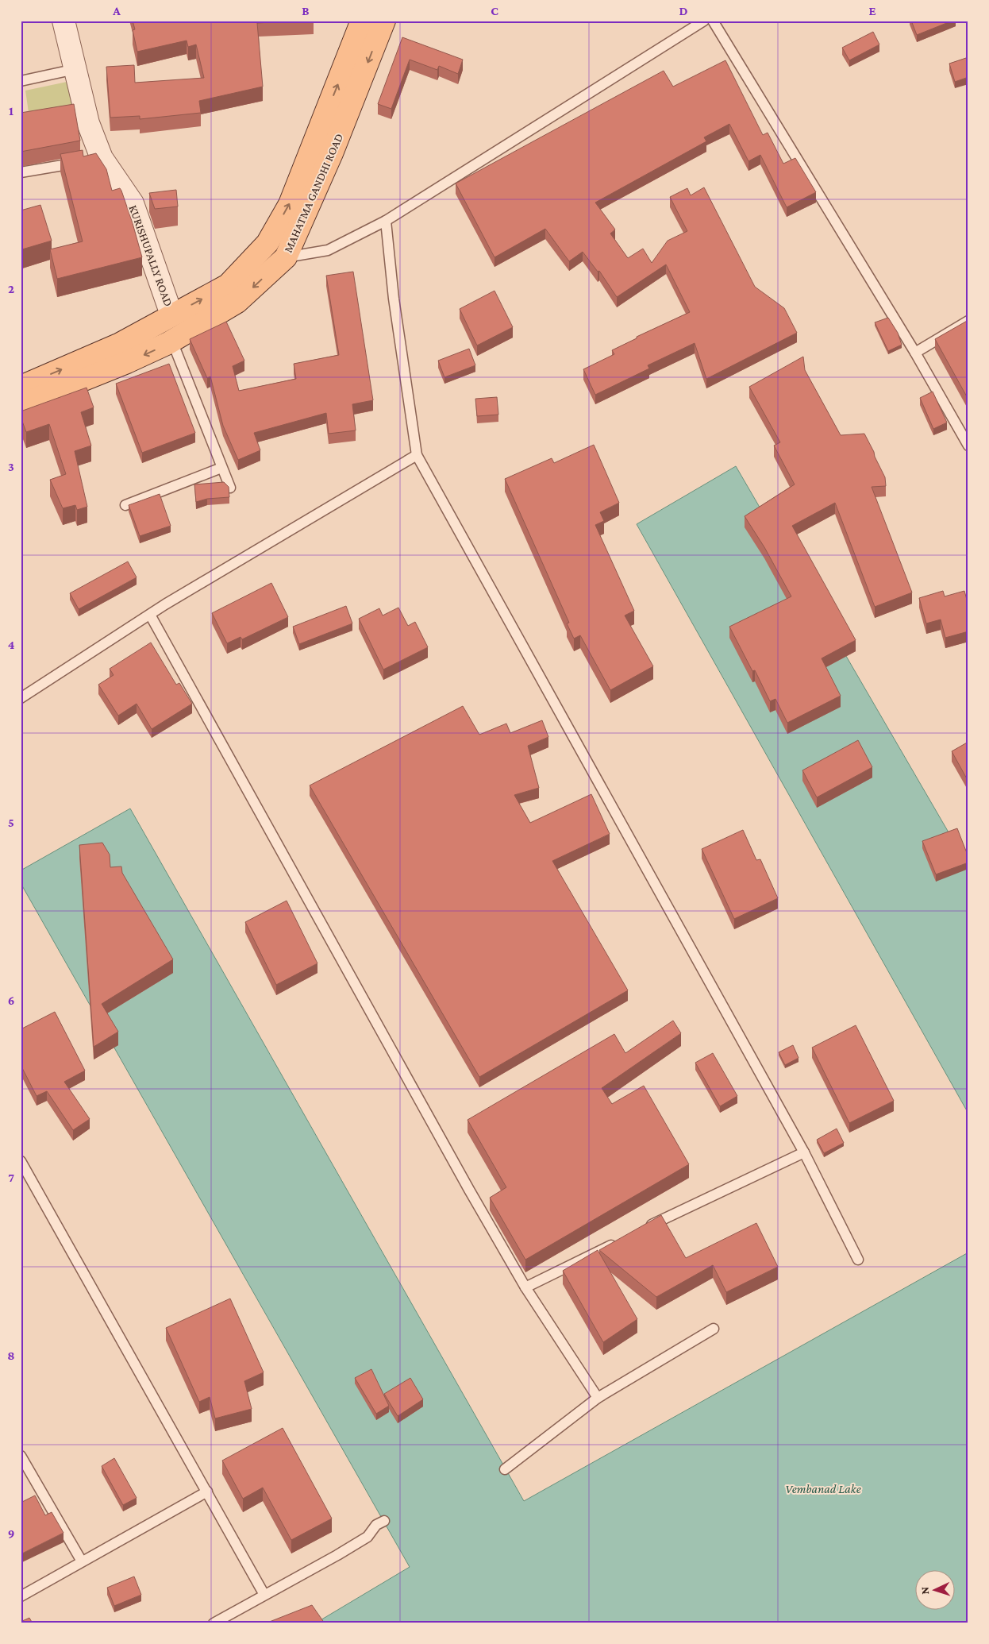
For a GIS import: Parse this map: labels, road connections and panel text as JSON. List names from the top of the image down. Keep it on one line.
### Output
{"streets":{"main road":["MAHATMA GANDHI ROAD"],"street":["KURISHUPALLY ROAD"]},"crossings":[["MAHATMA GANDHI ROAD","KURISHUPALLY ROAD"]],"water":["Vembanad Lake"],"north":"left","grid":{"columns":["A","B","C","D","E"],"rows":["1","2","3","4","5","6","7","8","9"]}}
